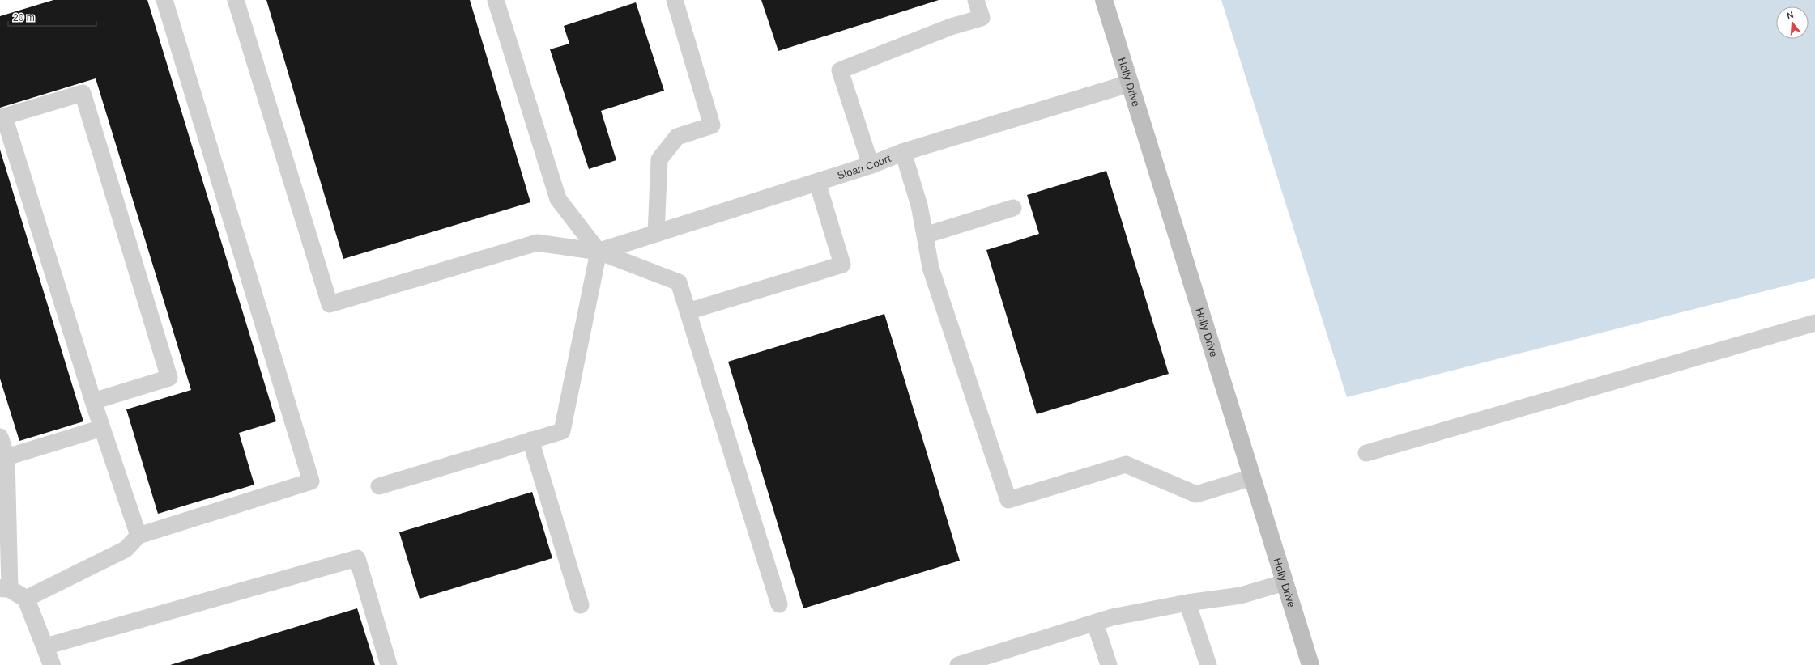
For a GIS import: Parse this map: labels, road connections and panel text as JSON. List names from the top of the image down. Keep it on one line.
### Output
{"streets":{"street":["Holly Drive","Sloan Court"]},"crossings":[["Holly Drive","Sloan Court"]],"scale_bar":"20 m","north":"top"}
